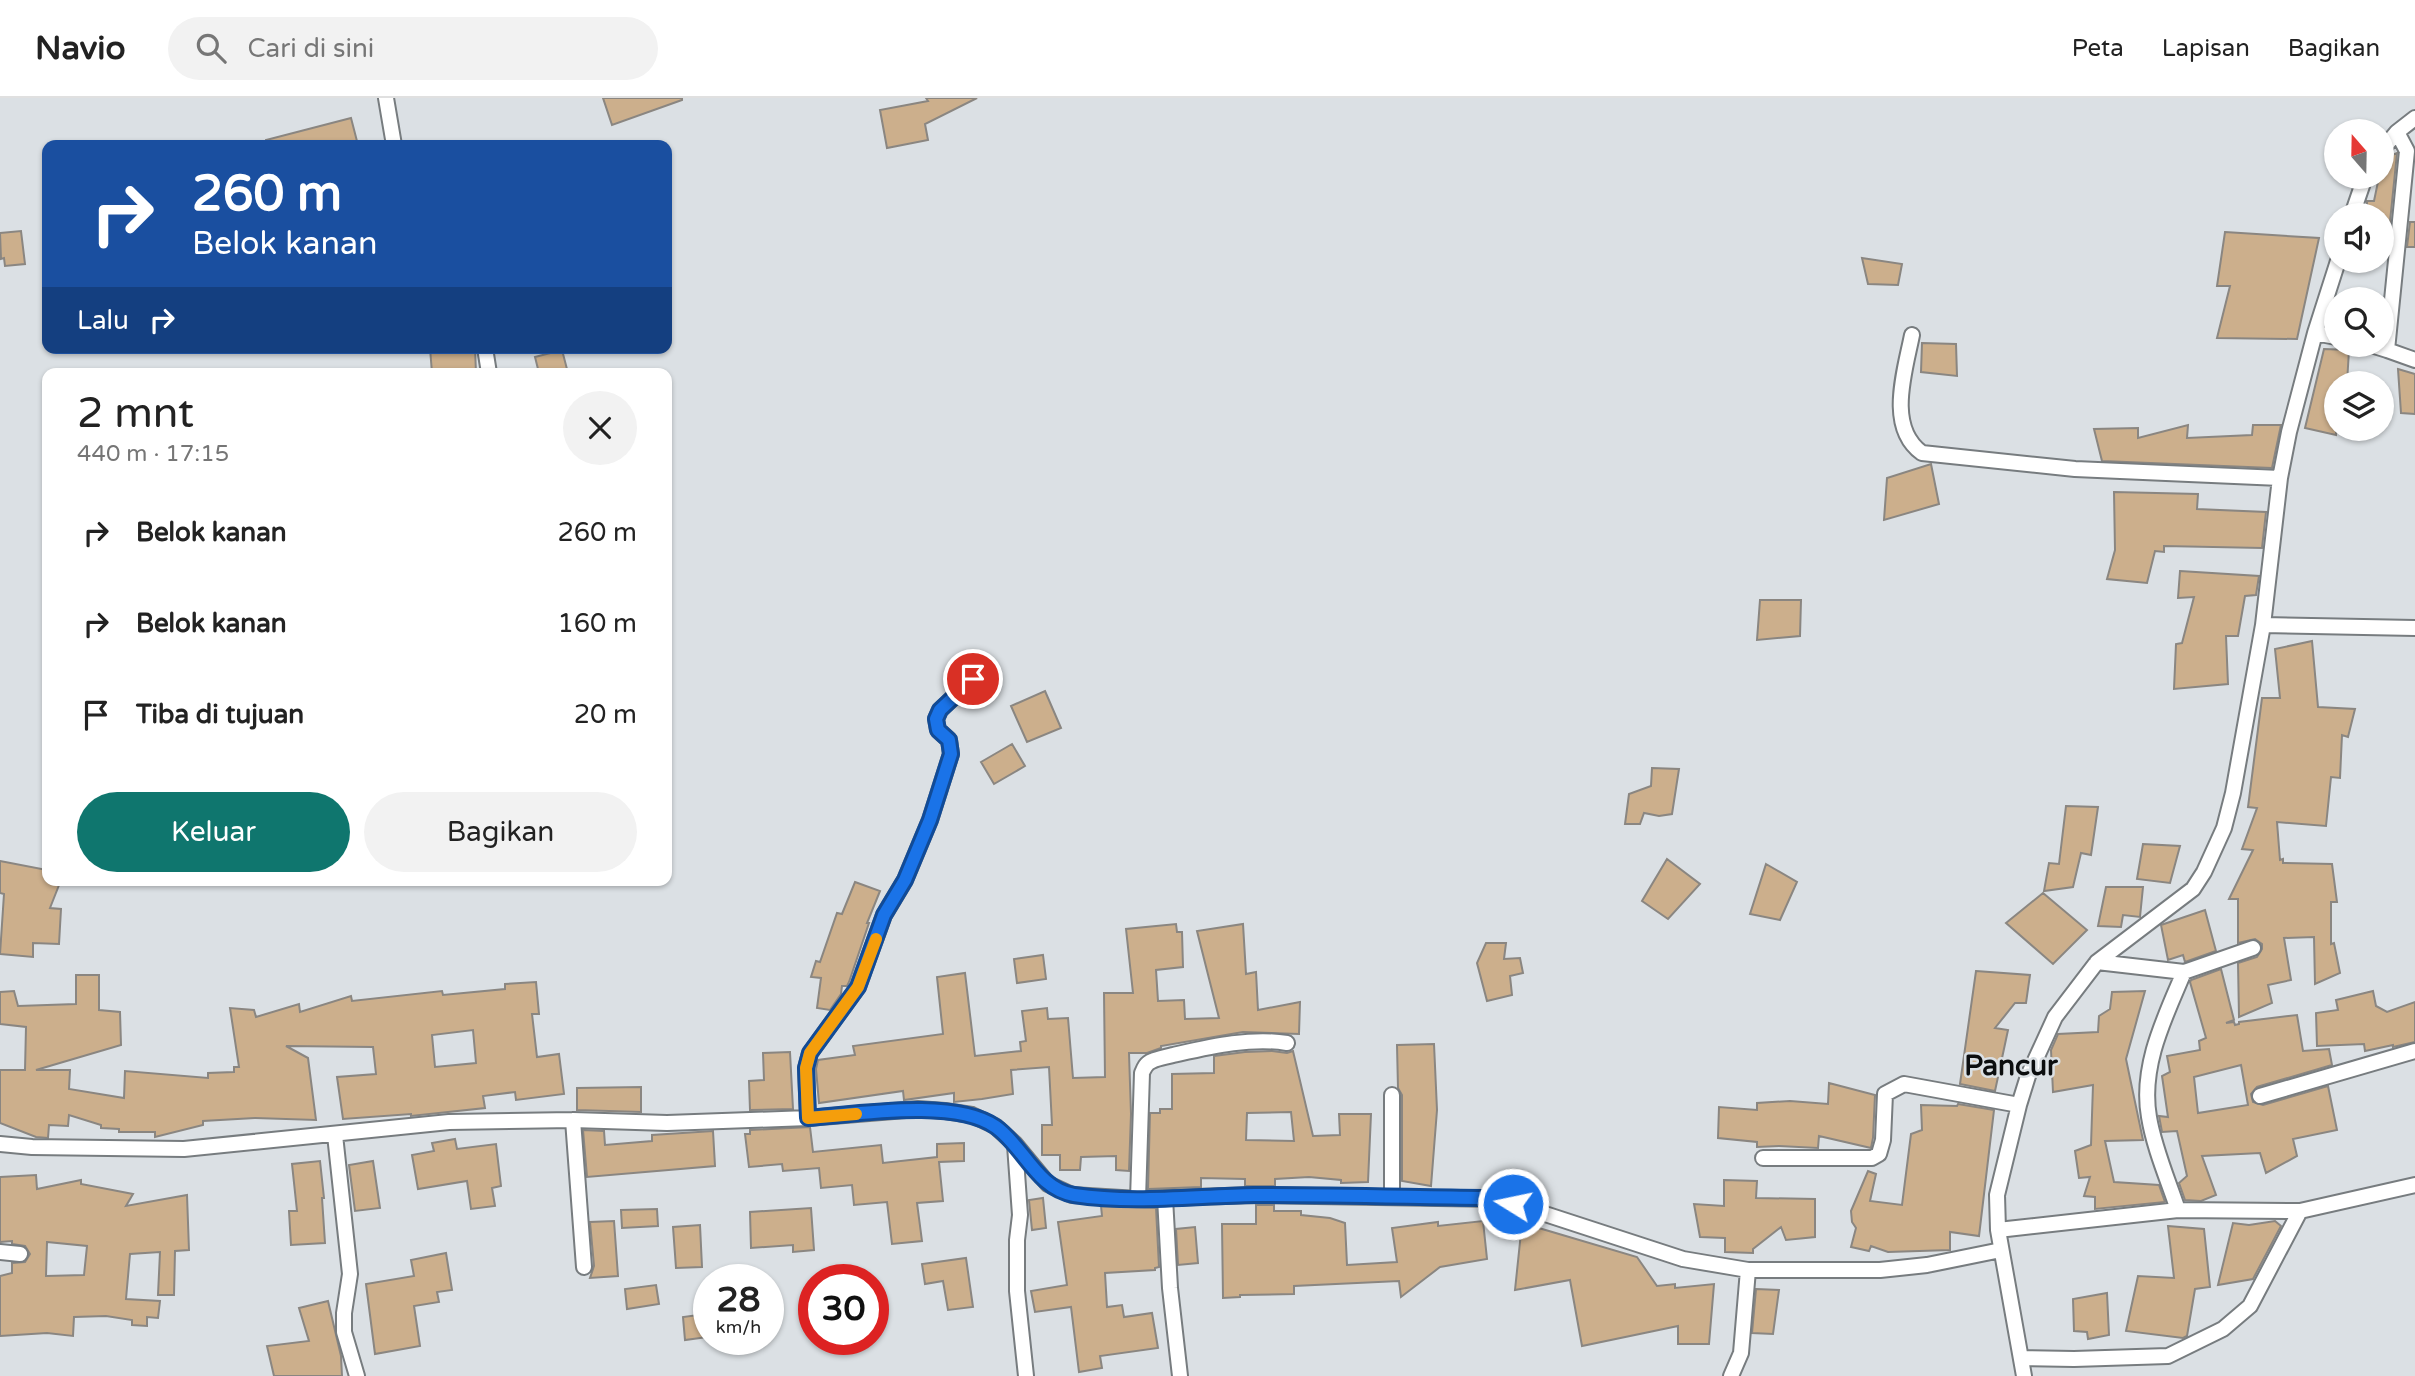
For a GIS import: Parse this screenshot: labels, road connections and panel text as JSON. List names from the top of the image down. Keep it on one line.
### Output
{"districts":["Pancur"],"north":"top","page":{"header":"Navio","search":"Cari di sini","nav":["Peta","Lapisan","Bagikan"],"turn":["260 m","Belok kanan"],"then":"Lalu","heading":["2 mnt","440 m · 17:15"],"list":[{"name":"Belok kanan","value":"260 m"},{"name":"Belok kanan","value":"160 m"},{"name":"Tiba di tujuan","value":"20 m"}],"buttons":["Keluar","Bagikan"],"speed":"28 km/h","limit":"30"}}
